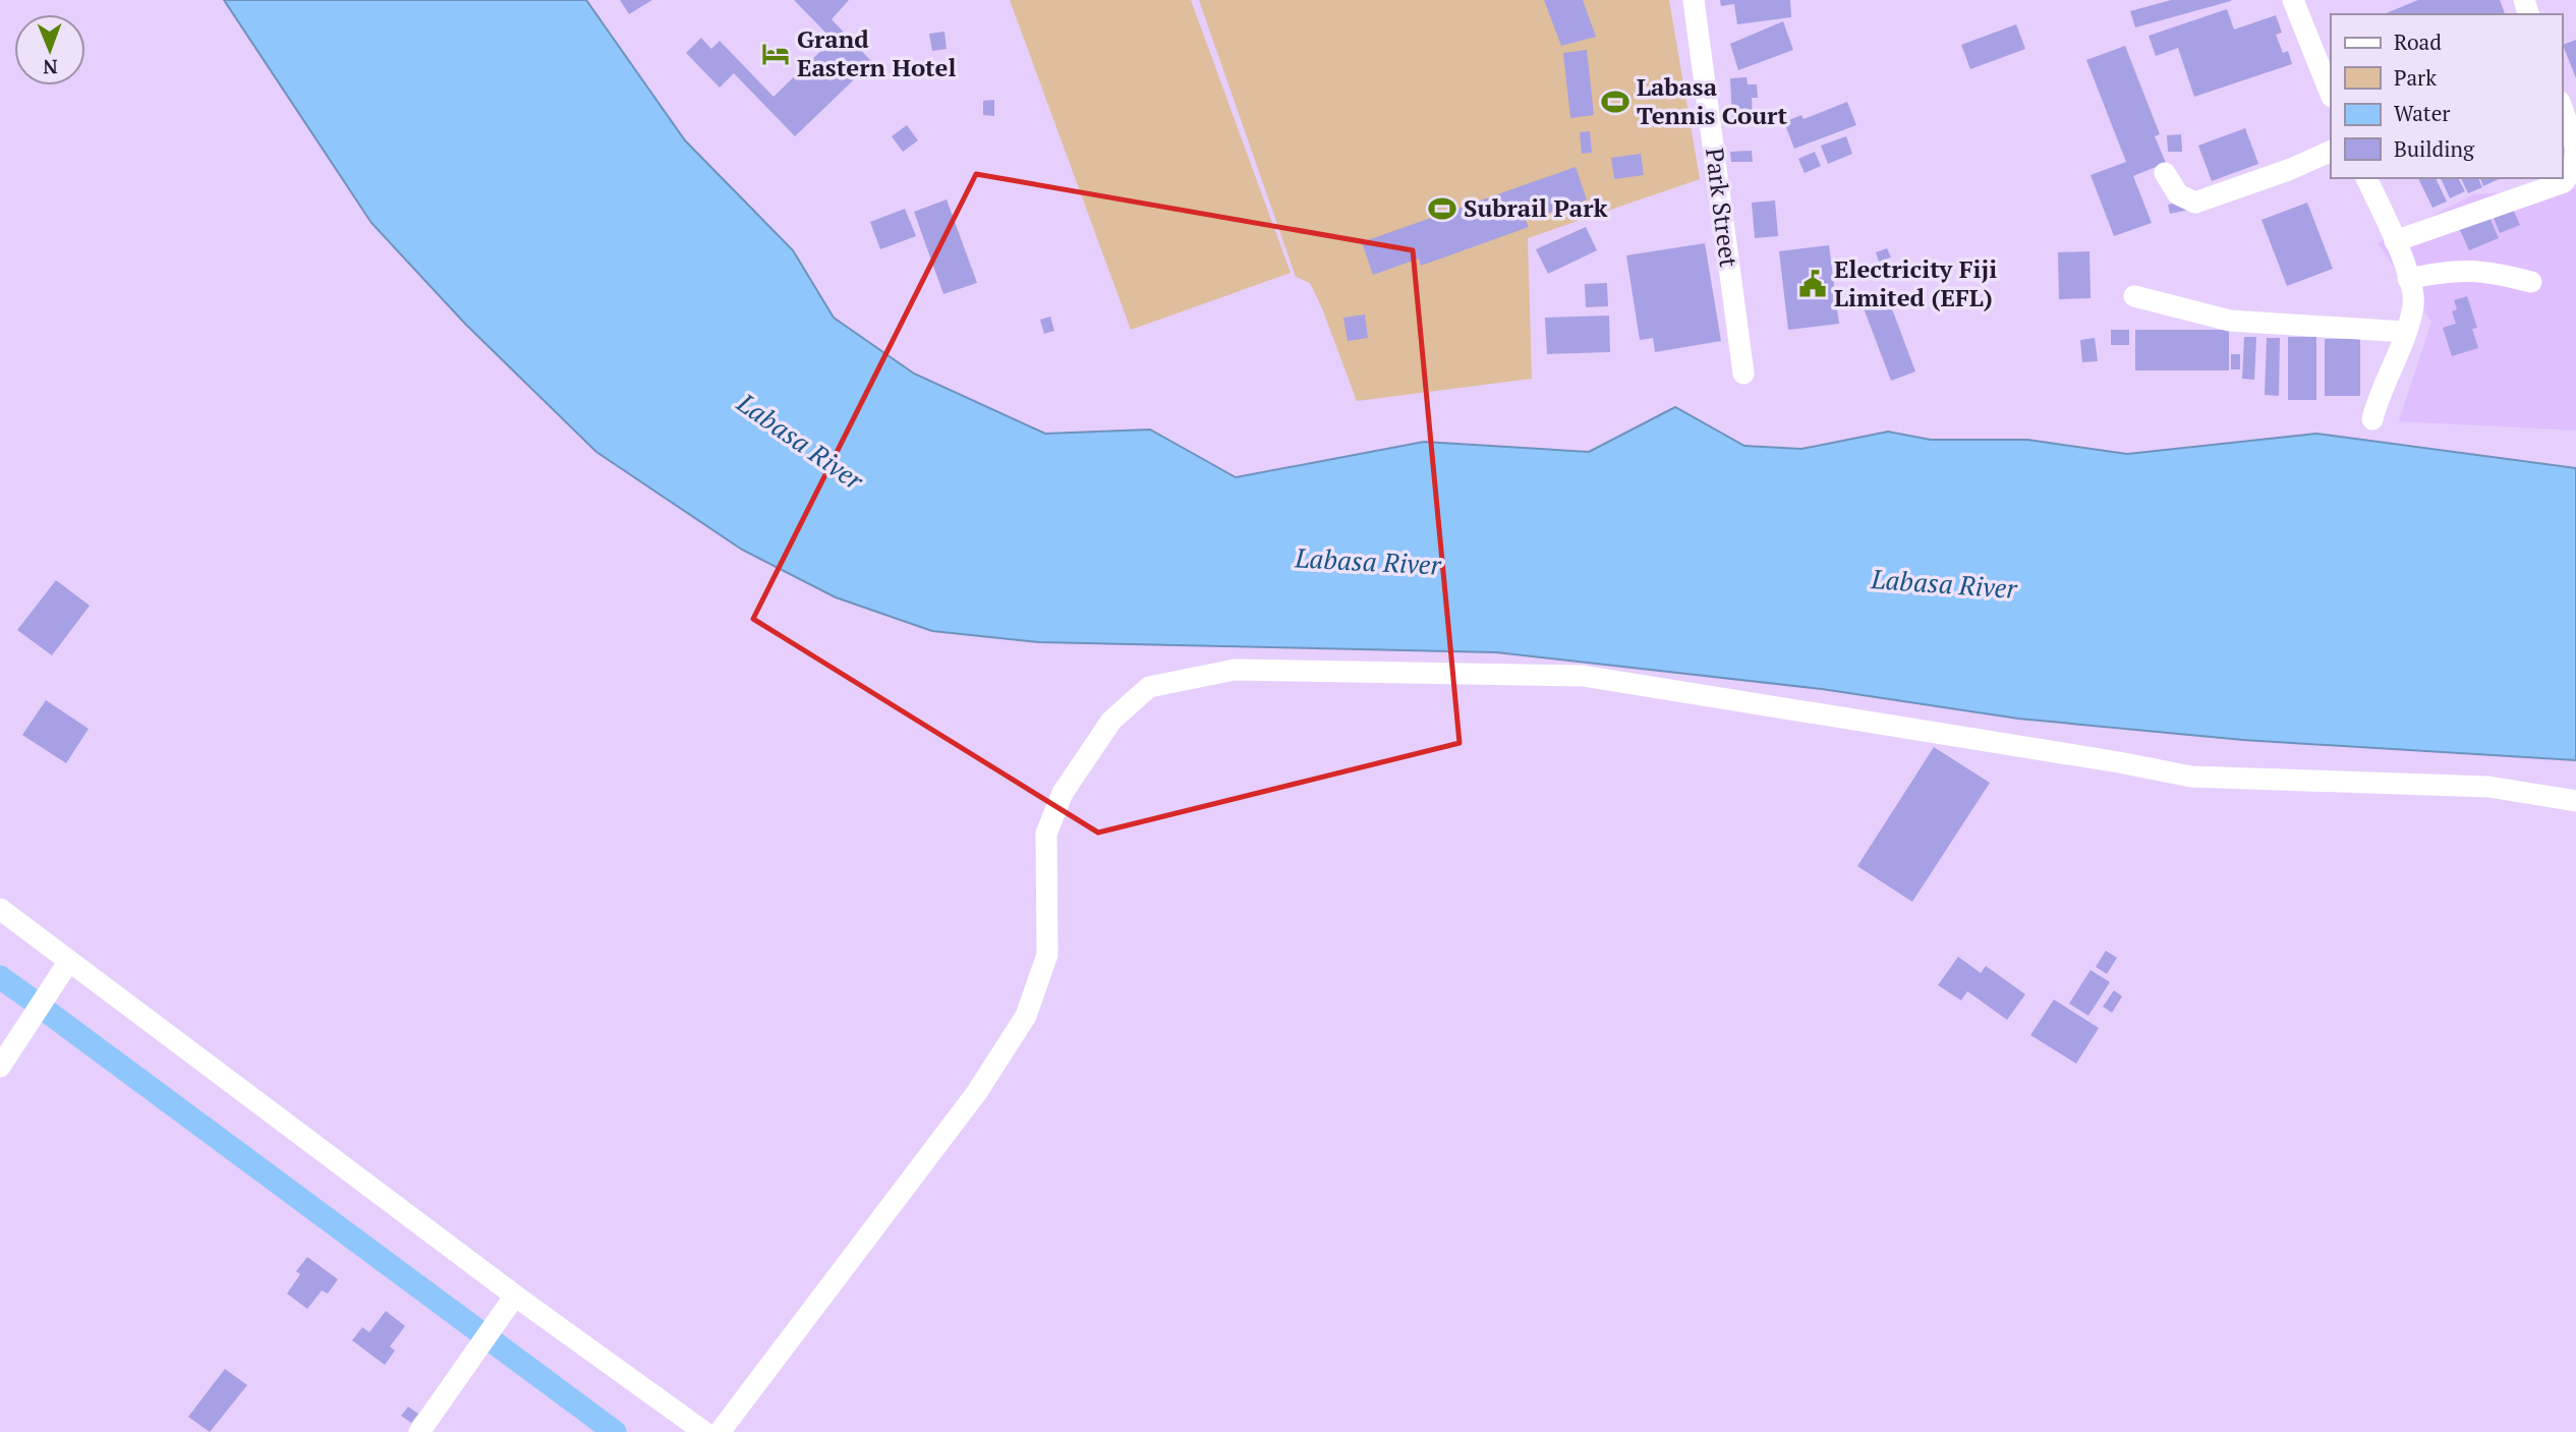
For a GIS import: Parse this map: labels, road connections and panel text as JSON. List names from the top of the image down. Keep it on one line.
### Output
{"streets":{"street":["Park Street"]},"water":["Labasa River"],"places":{"hotel":["Grand Eastern Hotel"],"sports":["Labasa Tennis Court","Subrail Park"],"public building":["Electricity Fiji Limited (EFL)"]},"legend":["Road","Park","Water","Building"],"north":"bottom"}
